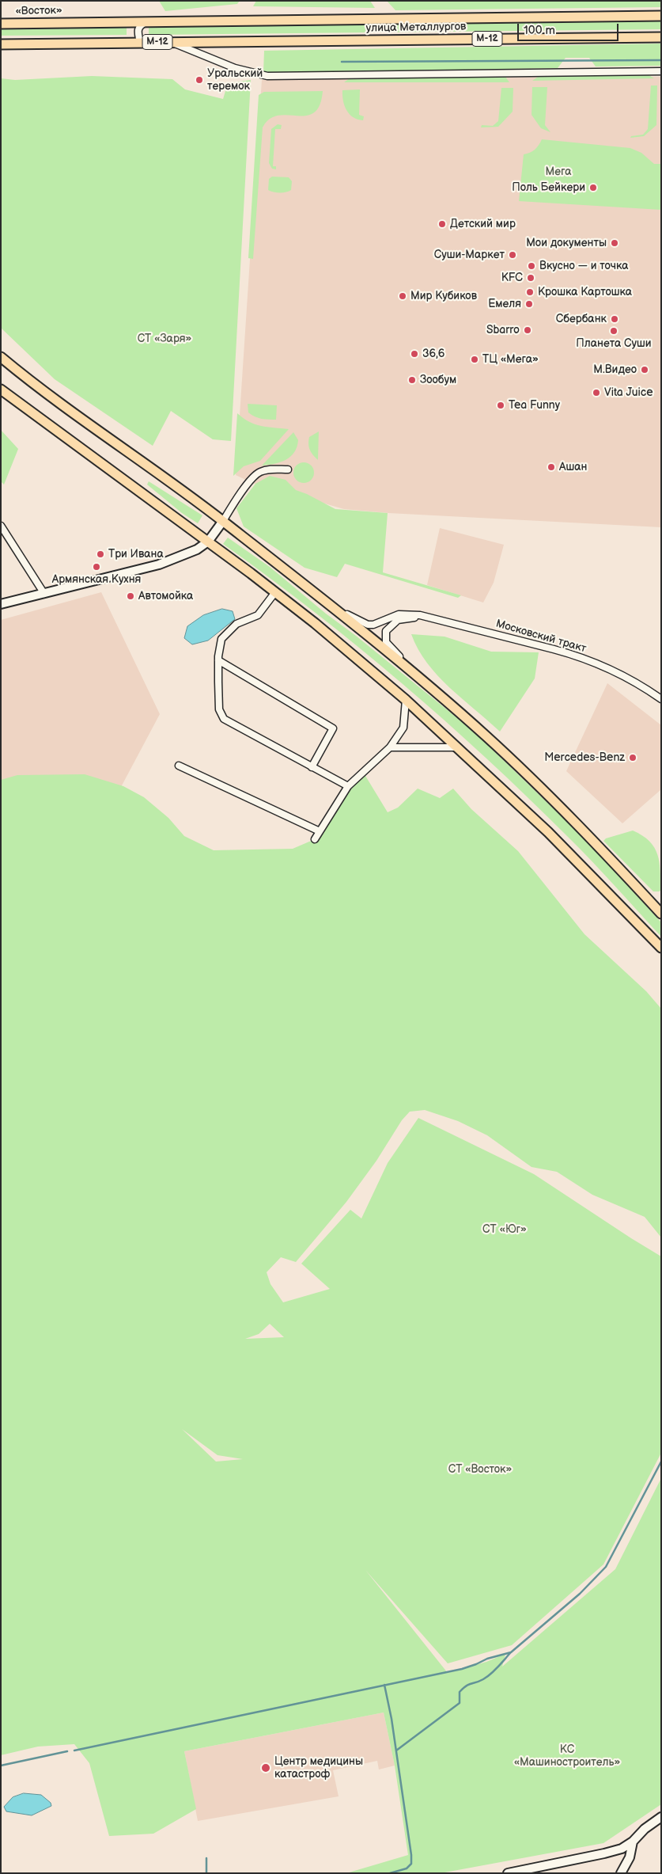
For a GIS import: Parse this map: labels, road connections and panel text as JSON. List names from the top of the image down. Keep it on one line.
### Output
{"streets":{"main road":["«Восток»","улица Металлургов","М-12"],"street":["Московский тракт"]},"crossings":[["«Восток»","улица Металлургов"],["улица Металлургов","М-12"]],"parks":["Мега","СТ «Заря»","СТ «Юг»","СТ «Восток»","КС «Машиностроитель»"],"places":["Уральский теремок","Поль Бейкери","Детский мир","Мои документы","Суши-Маркет","Вкусно — и точка","KFC","Крошка Картошка","Мир Кубиков","Емеля","Сбербанк","Sbarro","Планета Суши","36,6","ТЦ «Мега»","М.Видео","Зообум","Vita Juice","Tea Funny","Ашан","Три Ивана","Армянская Кухня","Автомойка","Mercedes-Benz","Центр медицины катастроф"],"scale_bar":"100 m"}
